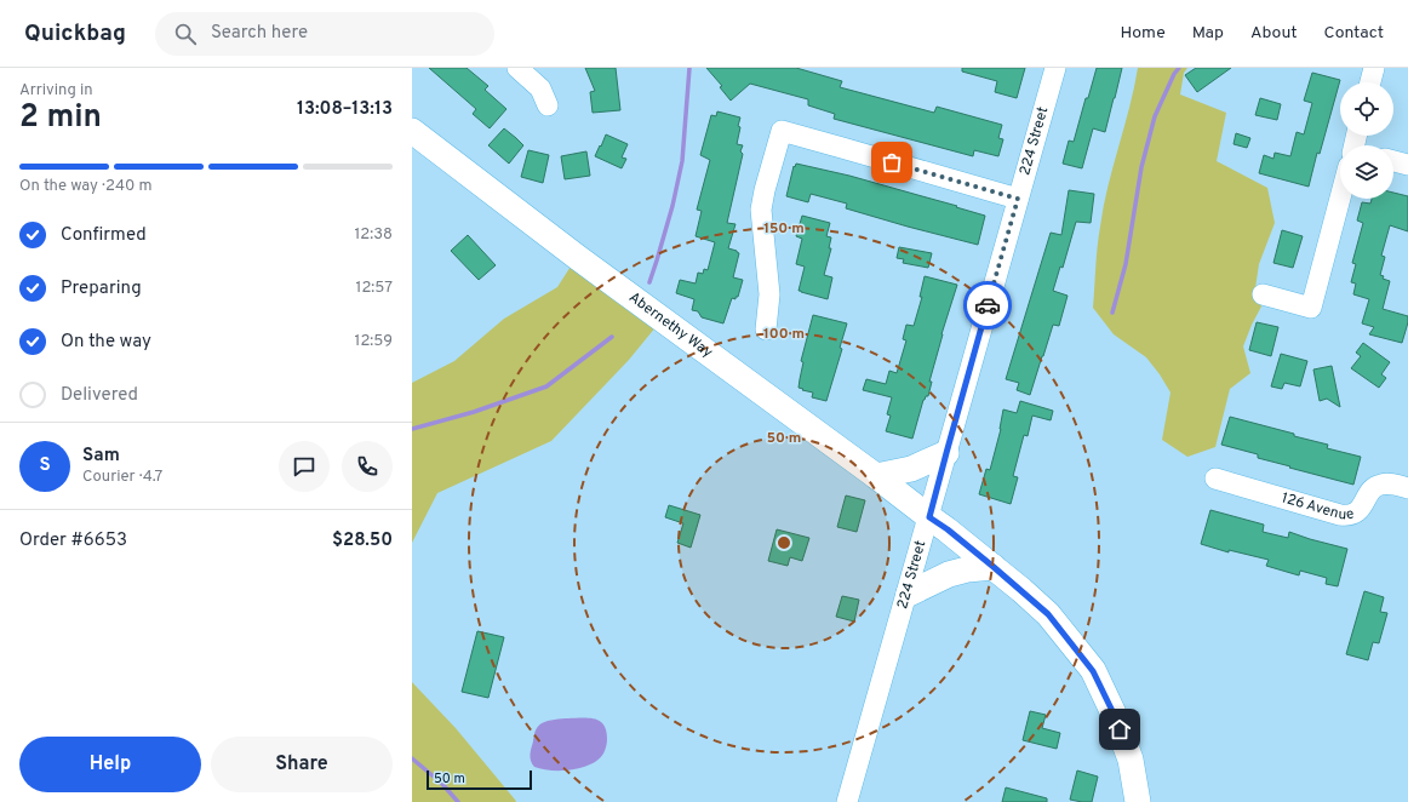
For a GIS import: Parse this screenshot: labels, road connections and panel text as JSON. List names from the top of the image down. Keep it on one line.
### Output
{"streets":{"main road":["Abernethy Way"],"street":["224 Street","126 Avenue"]},"crossings":[["224 Street","Abernethy Way"]],"scale_bar":"50 m","page":{"header":"Quickbag","search":"Search here","nav":["Home","Map","About","Contact"],"heading":["2 min","Arriving in","13:08–13:13"],"panel":["Sam","Courier · 4.7","Order #6653","$28.50"],"bar":"On the way · 240 m","list":[["Confirmed","12:38"],["Preparing","12:57"],["On the way","12:59"],"Delivered"],"round":"S","buttons":["Help","Share"],"scale":"50 m"},"rings":["150 m","100 m","50 m"]}
